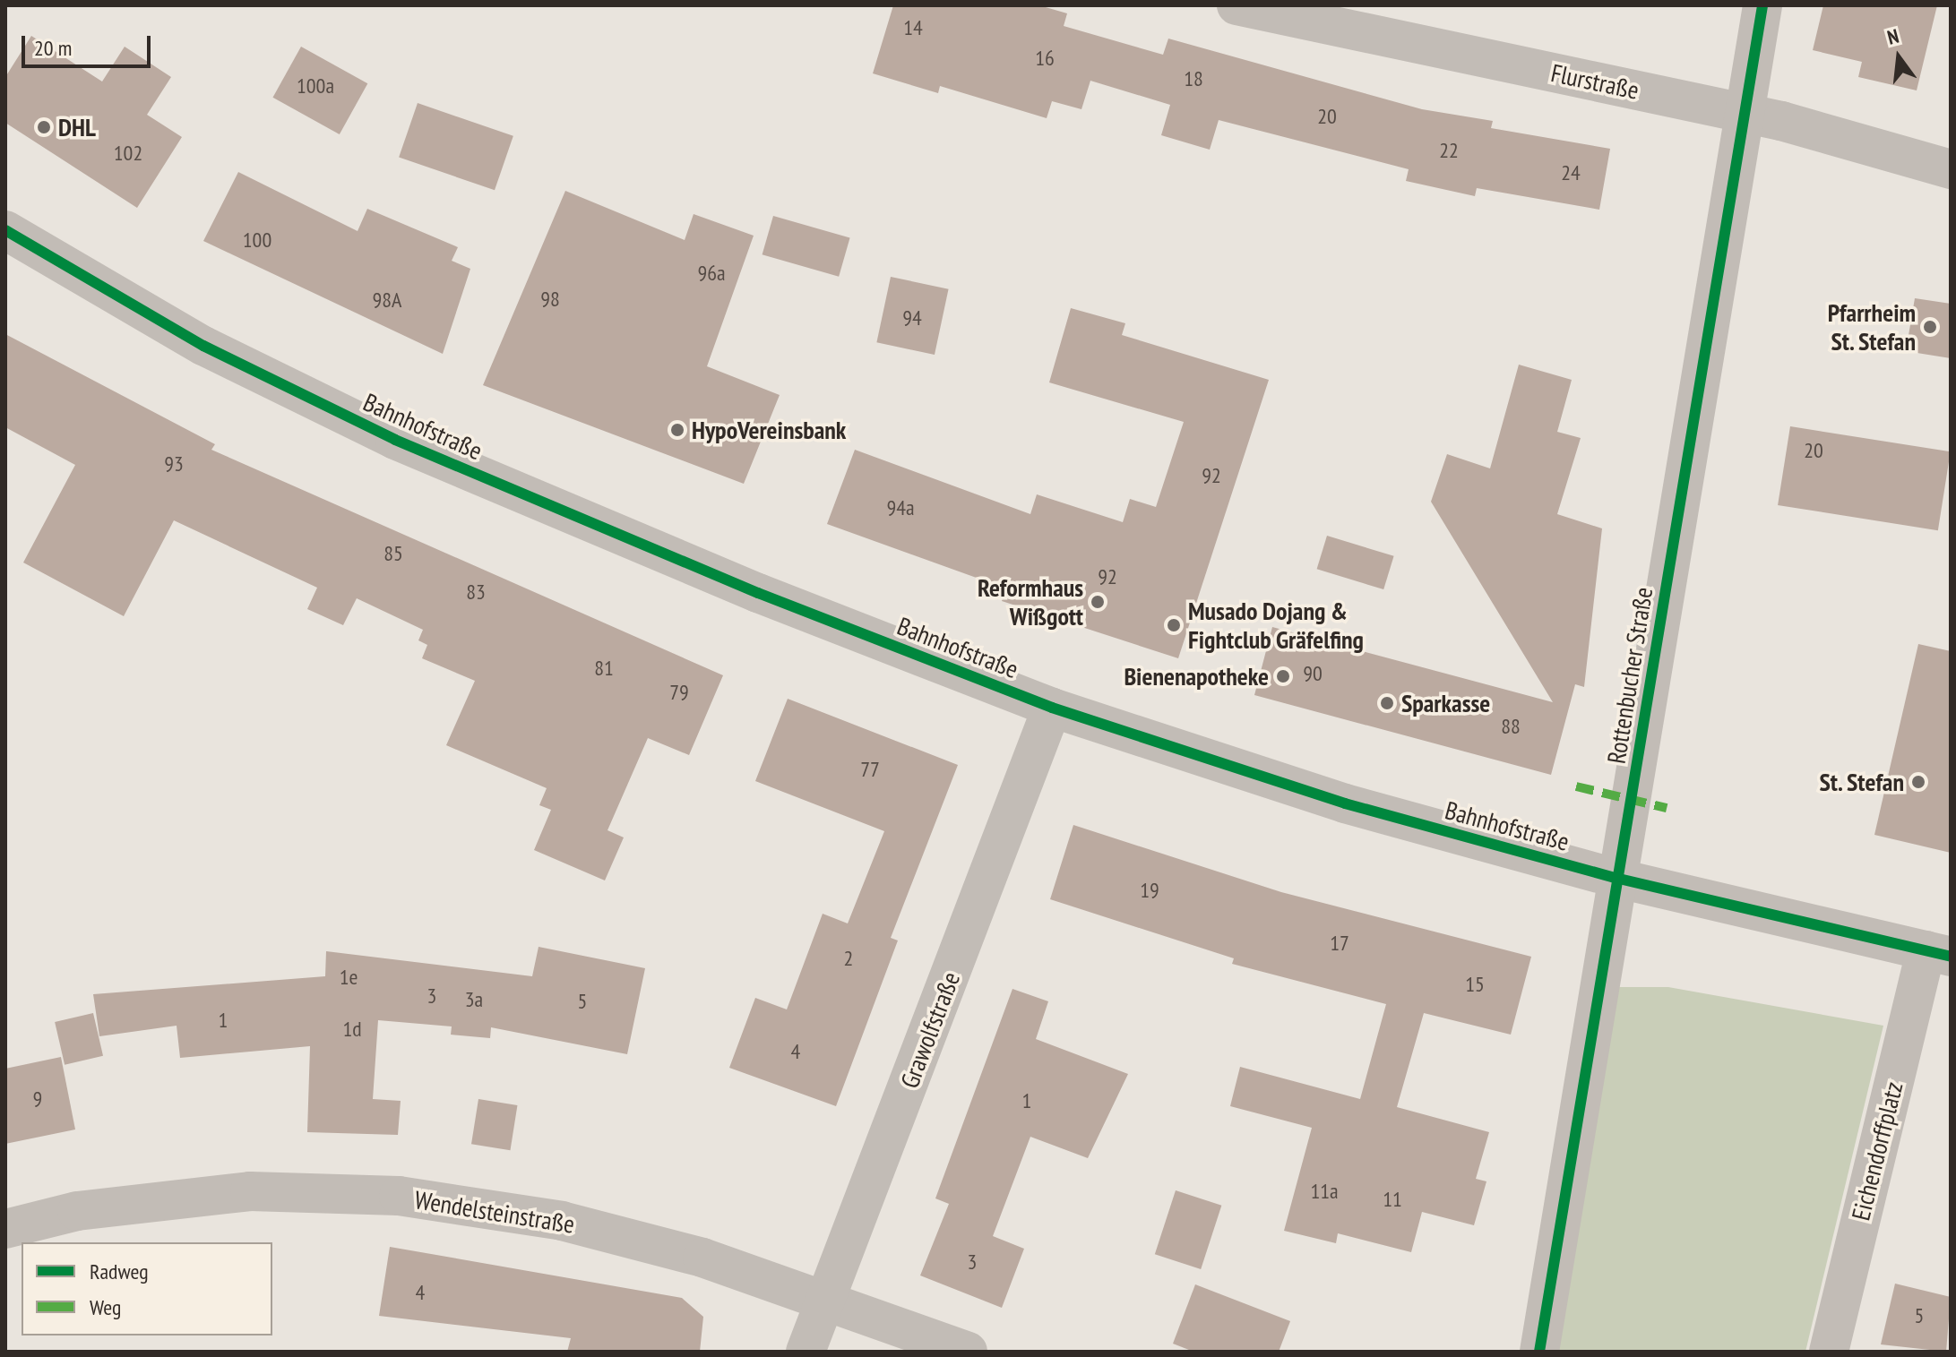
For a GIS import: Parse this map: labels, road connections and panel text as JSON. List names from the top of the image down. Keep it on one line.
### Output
{"streets":{"street":["Flurstraße","Bahnhofstraße","Rottenbucher Straße","Grawolfstraße","Eichendorffplatz","Wendelsteinstraße"]},"crossings":[["Flurstraße","Rottenbucher Straße"],["Bahnhofstraße","Rottenbucher Straße"],["Bahnhofstraße","Grawolfstraße"],["Bahnhofstraße","Eichendorffplatz"],["Grawolfstraße","Wendelsteinstraße"]],"places":["DHL","Pfarrheim St. Stefan","HypoVereinsbank","Reformhaus Wißgott","Musado Dojang & Fightclub Gräfelfing","Bienenapotheke","Sparkasse","St. Stefan"],"house_numbers":["14","16","18","100a","20","22","102","24","100","96a","98","98A","94","20","93","92","94a","85","92","83","81","90","79","88","77","19","17","2","1e","15","3","3a","5","1","1d","4","9","1","11a","11","3","4","5"],"legend":["Radweg","Weg"],"scale_bar":"20 m","north":"top"}
